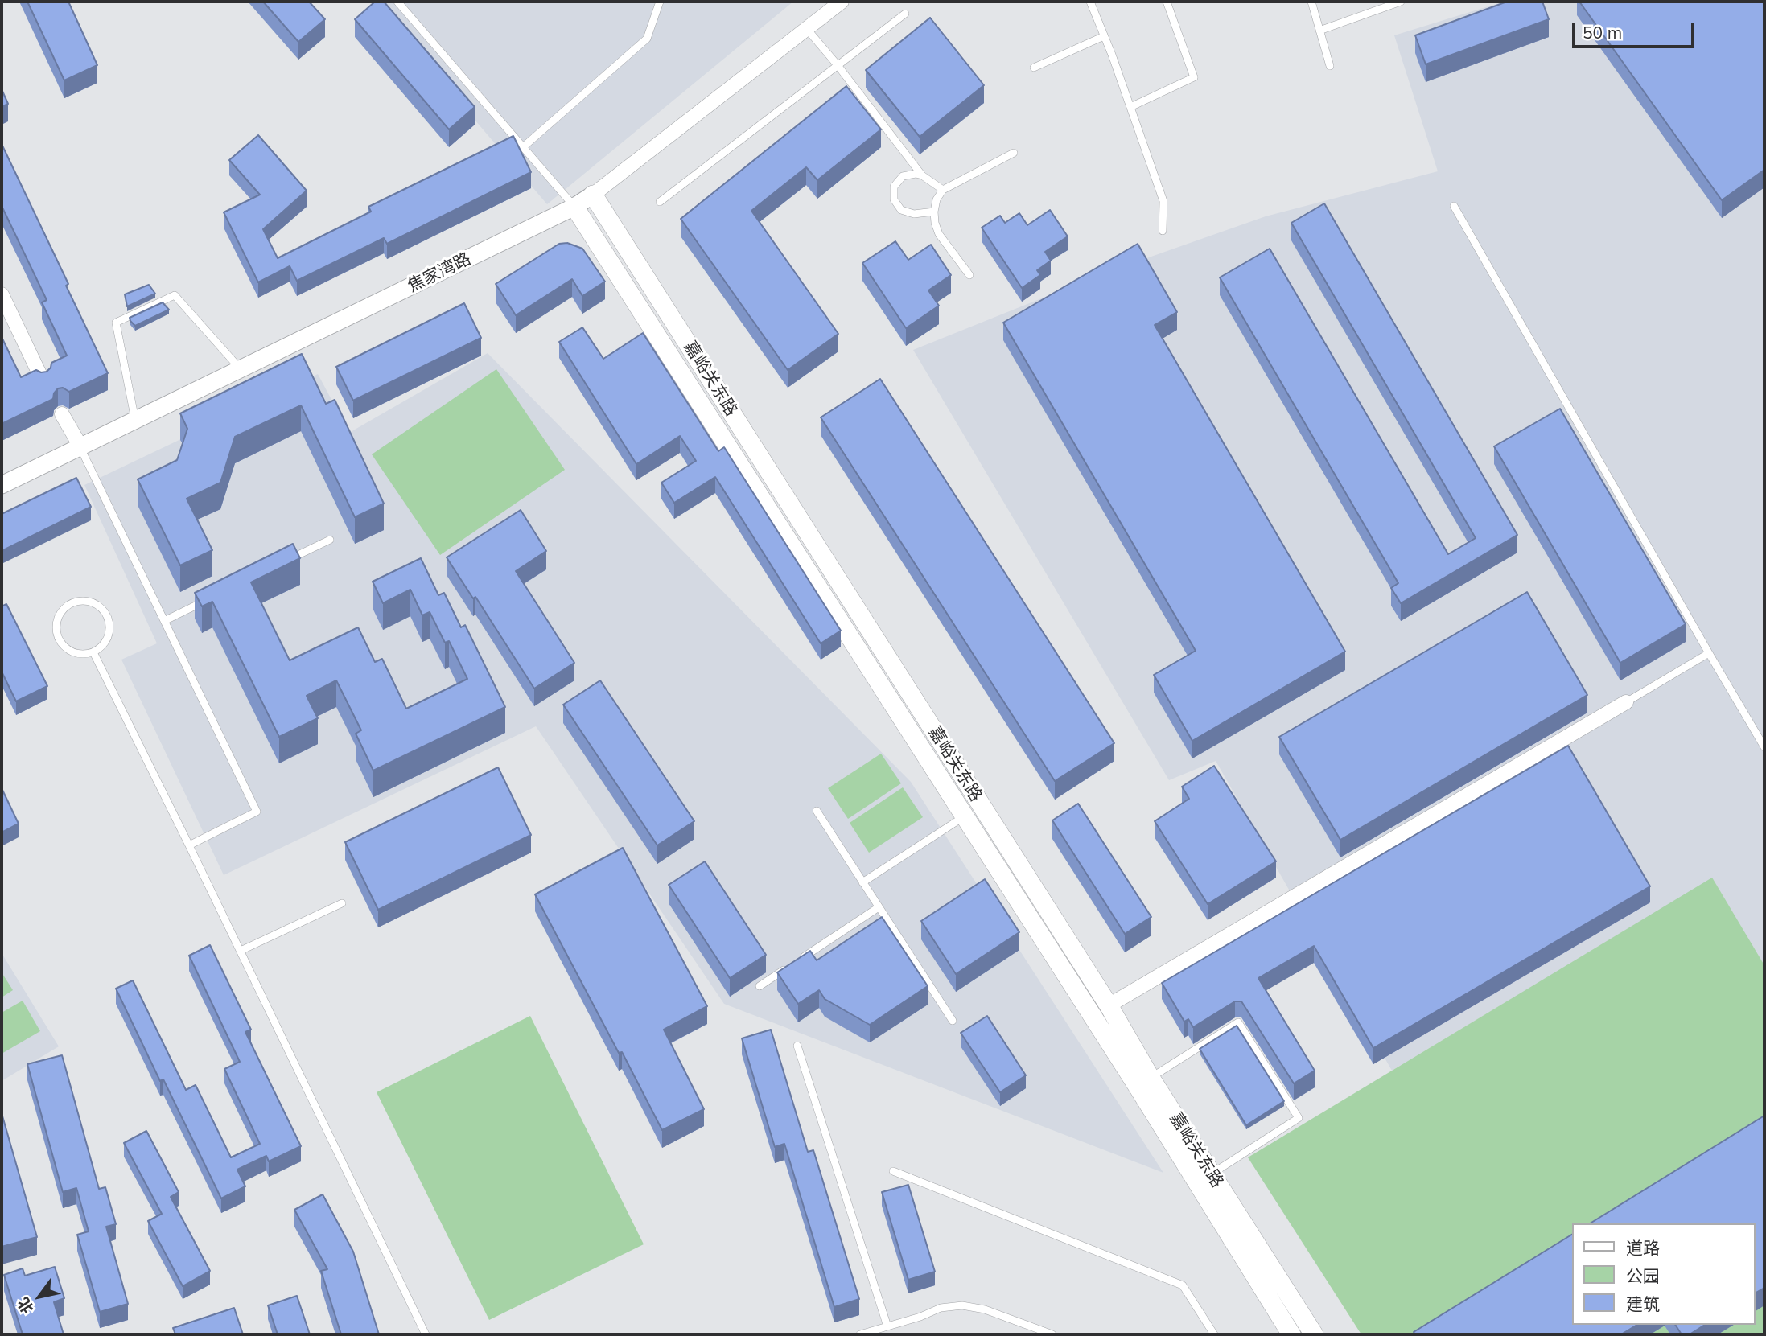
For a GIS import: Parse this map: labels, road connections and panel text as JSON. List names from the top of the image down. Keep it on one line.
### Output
{"streets":{"main road":["嘉峪关东路"],"street":["焦家湾路"]},"crossings":[["焦家湾路","嘉峪关东路"]],"legend":["道路","公园","建筑"],"scale_bar":"50 m","north":"bottom left"}
